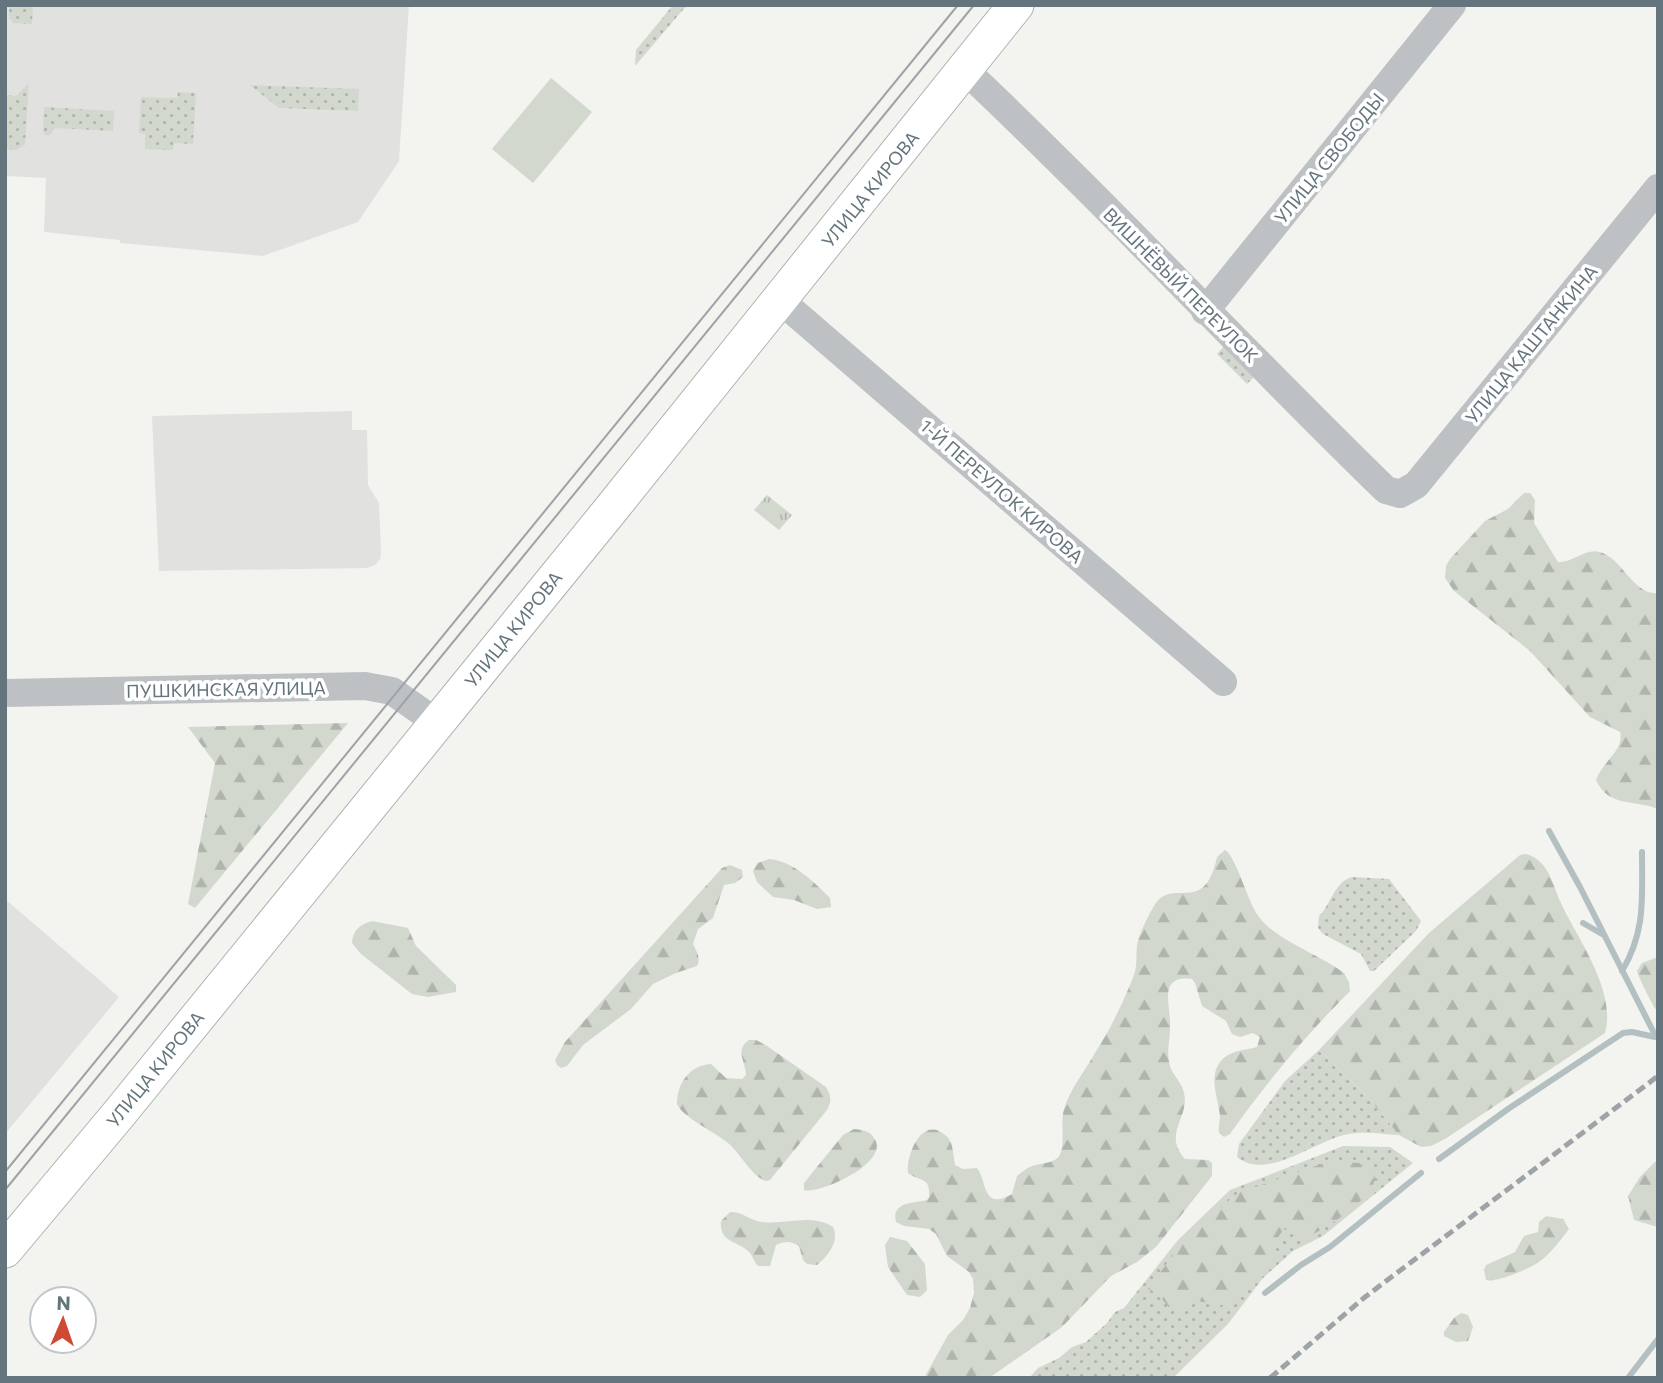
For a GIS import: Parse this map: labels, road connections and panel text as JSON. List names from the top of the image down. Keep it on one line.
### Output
{"streets":{"main road":["УЛИЦА КИРОВА"],"street":["УЛИЦА СВОБОДЫ","ВИШНЁВЫЙ ПЕРЕУЛОК","УЛИЦА КАШТАНКИНА","1-Й ПЕРЕУЛОК КИРОВА","ПУШКИНСКАЯ УЛИЦА"]},"crossings":[["УЛИЦА СВОБОДЫ","ВИШНЁВЫЙ ПЕРЕУЛОК"],["УЛИЦА КИРОВА","ВИШНЁВЫЙ ПЕРЕУЛОК"],["УЛИЦА КИРОВА","1-Й ПЕРЕУЛОК КИРОВА"],["УЛИЦА КИРОВА","ПУШКИНСКАЯ УЛИЦА"],["ВИШНЁВЫЙ ПЕРЕУЛОК","УЛИЦА КАШТАНКИНА"]],"north":"top"}
